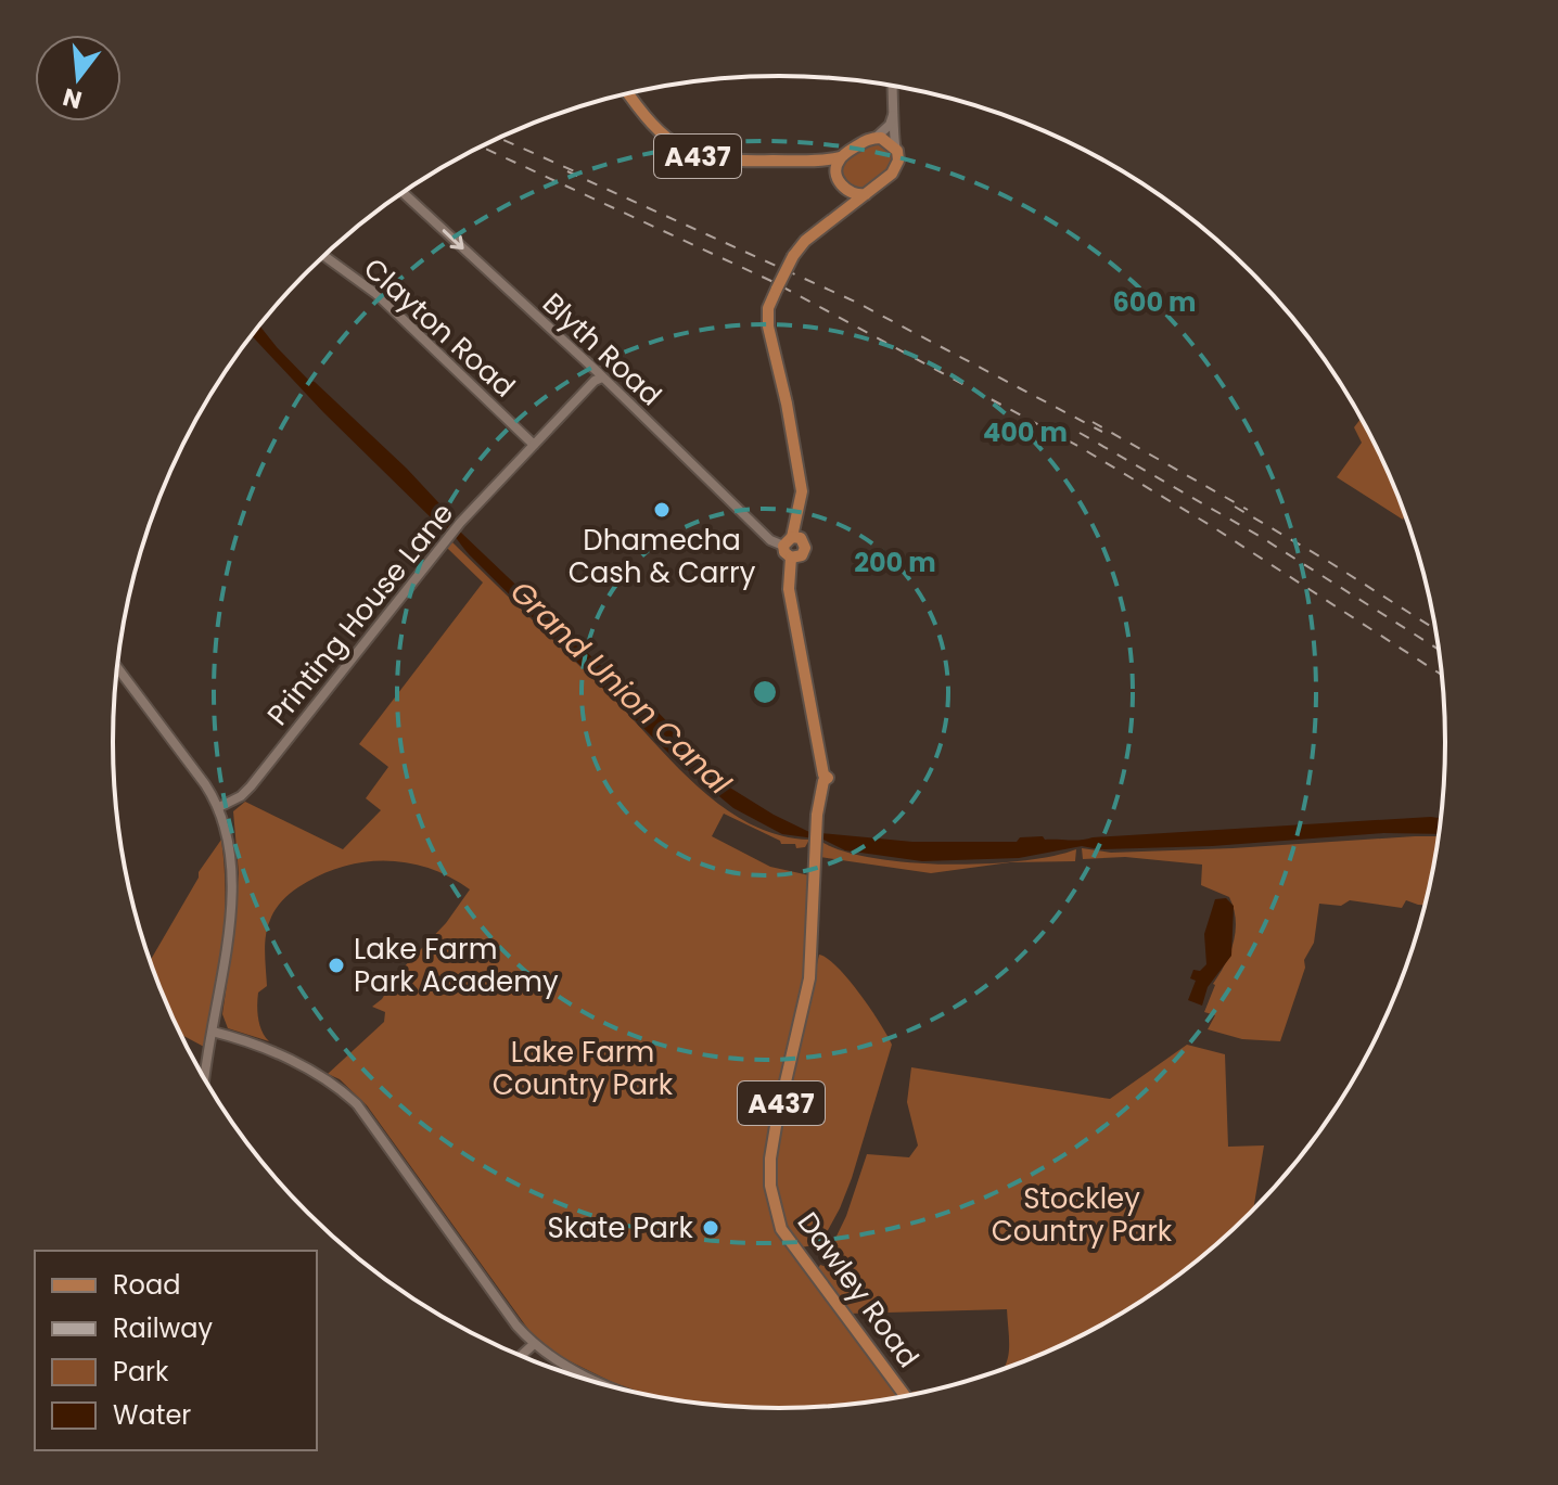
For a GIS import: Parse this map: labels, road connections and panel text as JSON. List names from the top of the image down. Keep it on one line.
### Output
{"streets":{"main road":["A437","Dawley Road"],"street":["Clayton Road","Blyth Road","Printing House Lane"]},"crossings":[["A437","Dawley Road"],["Clayton Road","Printing House Lane"],["Blyth Road","Printing House Lane"],["Blyth Road","Dawley Road"]],"one_way":["Blyth Road"],"water":["Grand Union Canal"],"parks":["Lake Farm Country Park","Stockley Country Park"],"places":["Dhamecha Cash & Carry","Lake Farm Park Academy","Skate Park"],"legend":["Road","Railway","Park","Water"],"north":"bottom","rings":["600 m","400 m","200 m"]}
